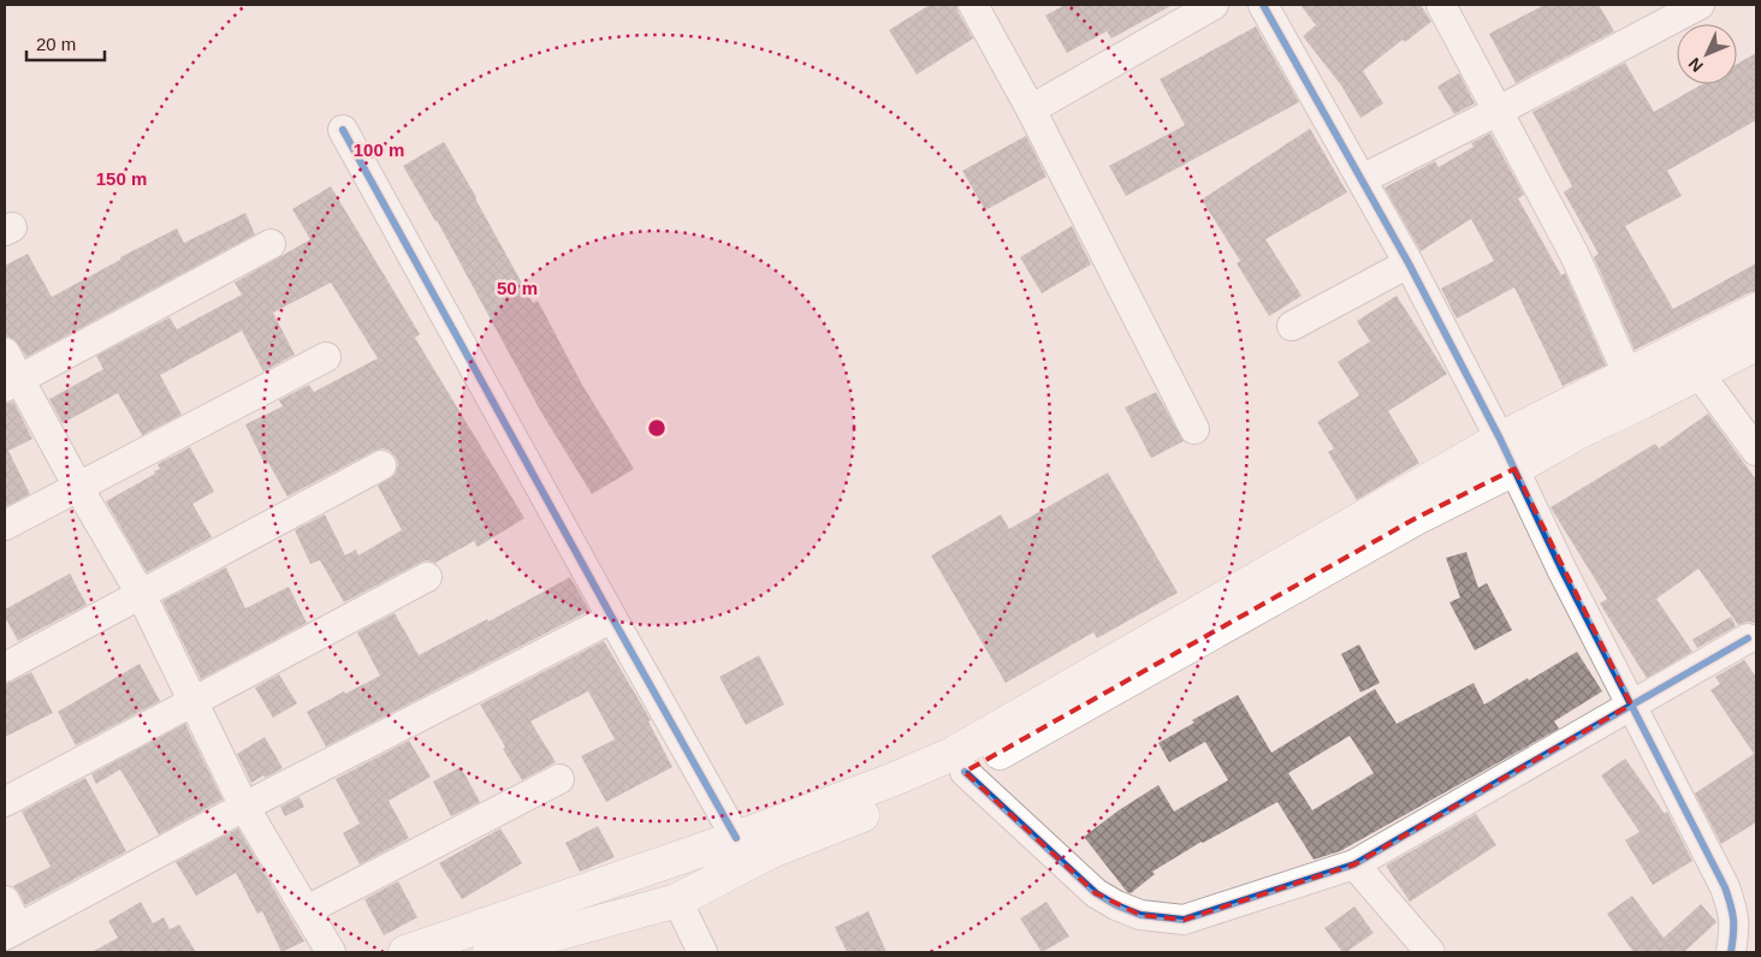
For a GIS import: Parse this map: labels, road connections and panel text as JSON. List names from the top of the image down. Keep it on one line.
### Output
{"scale_bar":"20 m","north":"bottom left","rings":["100 m","150 m","50 m"]}
